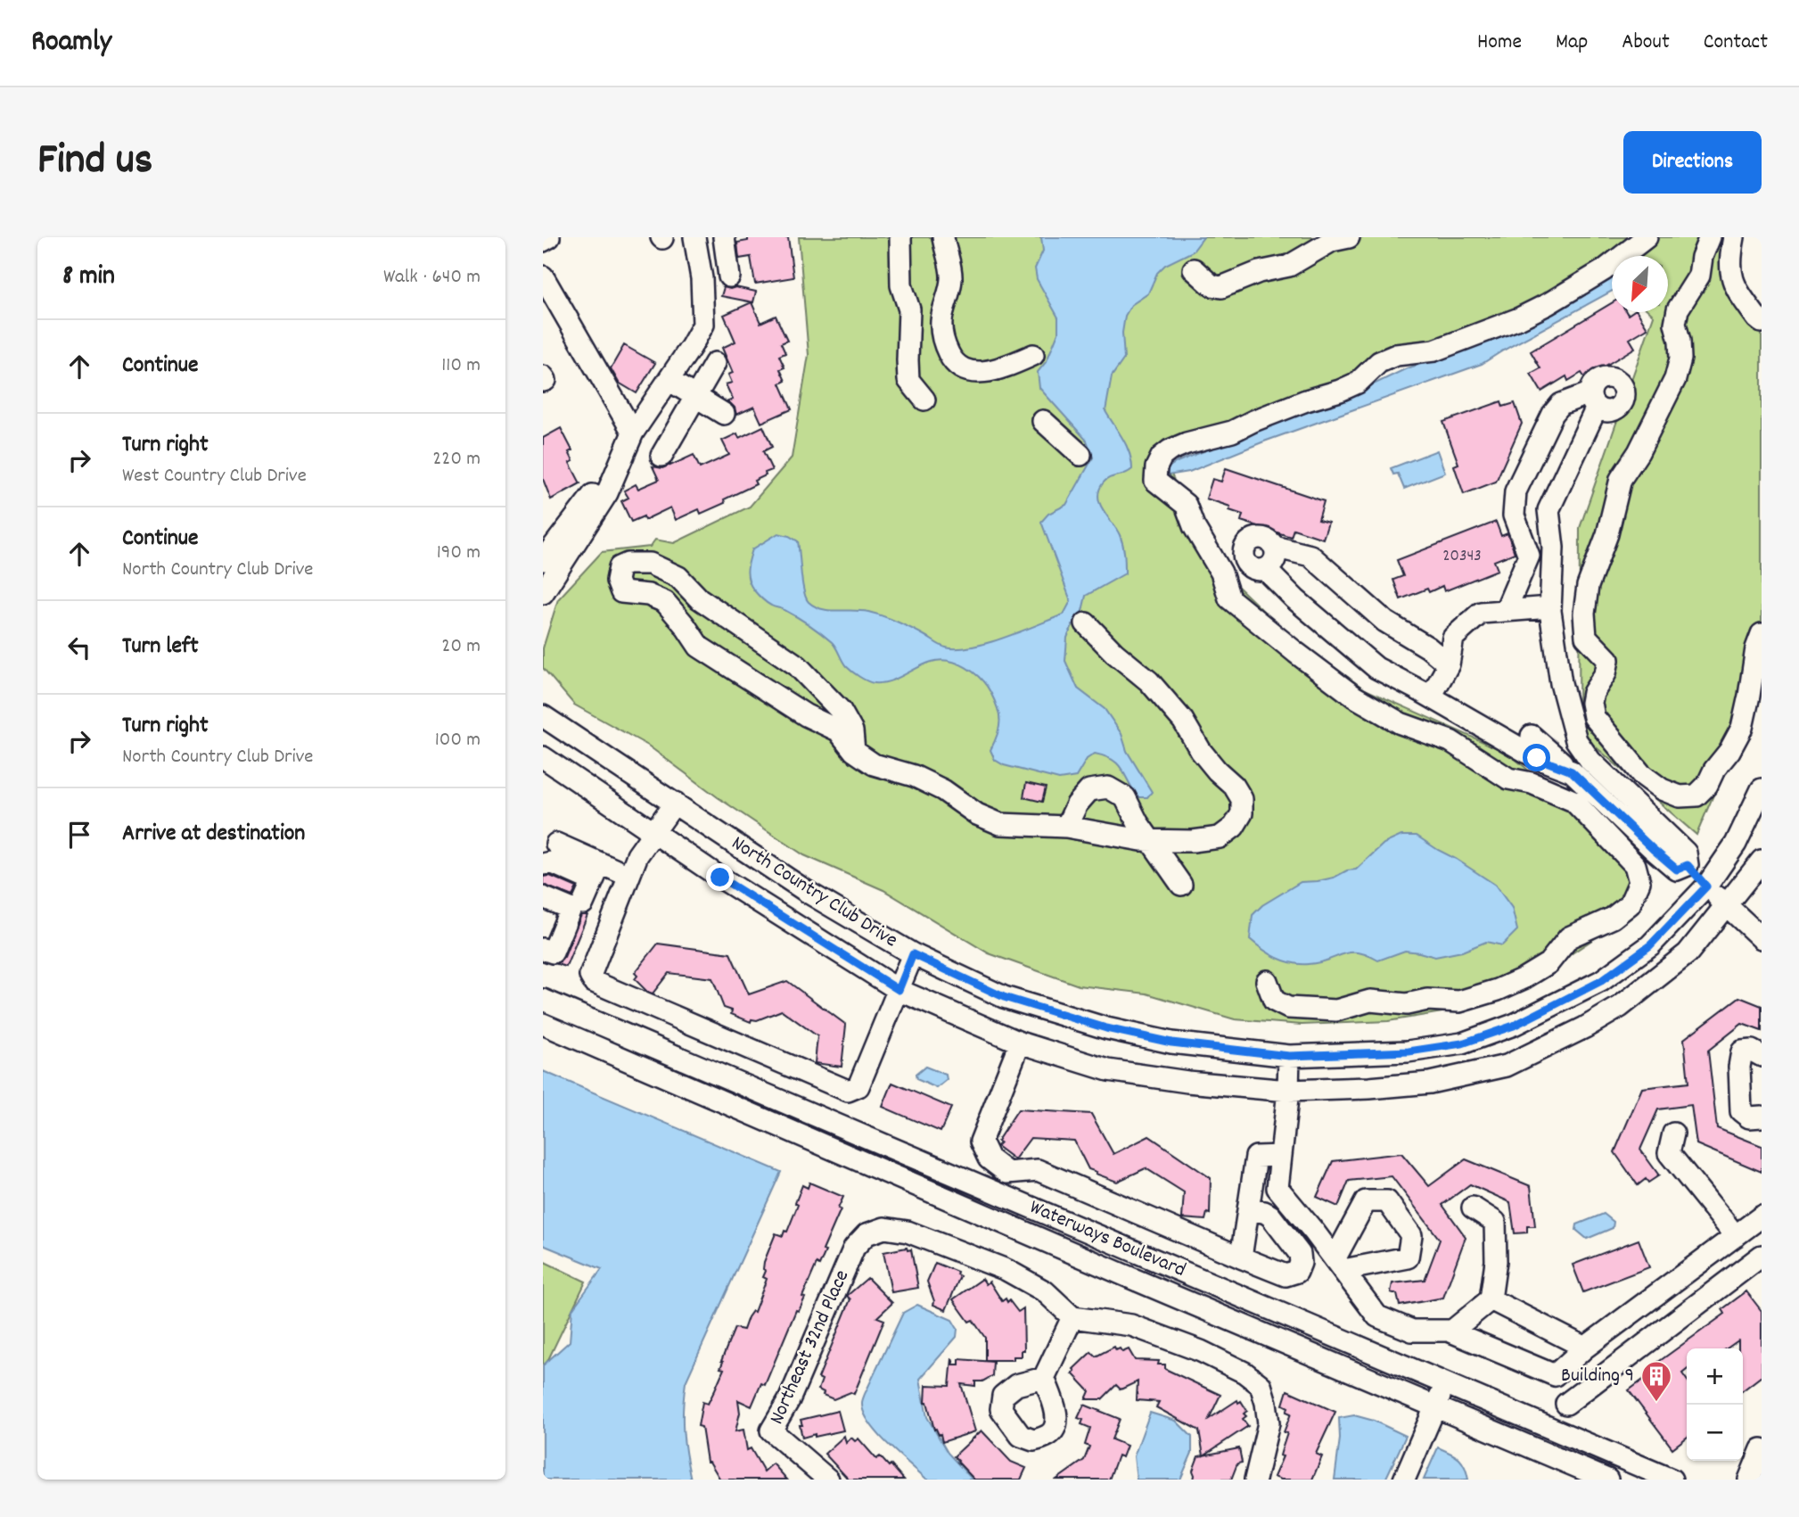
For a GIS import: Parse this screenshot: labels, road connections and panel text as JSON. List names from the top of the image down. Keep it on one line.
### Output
{"streets":{"street":["North Country Club Drive","Waterways Boulevard","Northeast 32nd Place"]},"places":{"building":["Building 9"]},"house_numbers":["20343"],"north":"bottom left","page":{"header":"Roamly","nav":["Home","Map","About","Contact"],"title":"Find us","buttons":"Directions","heading":["8 min","Walk · 640 m"],"list":[["Continue","110 m"],["Turn right","West Country Club Drive","220 m"],["Continue","North Country Club Drive","190 m"],["Turn left","20 m"],["Turn right","North Country Club Drive","100 m"],"Arrive at destination"],"map_buttons":["+","−"]}}
